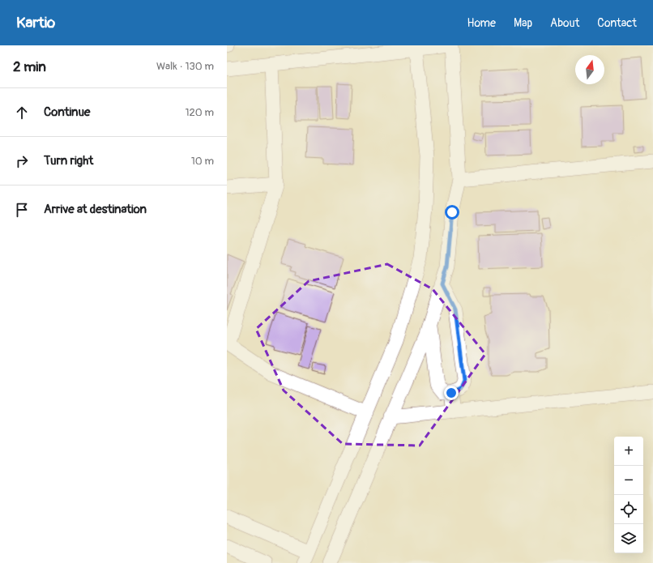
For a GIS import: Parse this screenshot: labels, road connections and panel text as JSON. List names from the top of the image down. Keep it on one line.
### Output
{"north":"top","page":{"header":"Kartio","nav":["Home","Map","About","Contact"],"heading":["2 min","Walk · 130 m"],"list":[["Continue","120 m"],["Turn right","10 m"],"Arrive at destination"],"map_buttons":["+","−"]}}
